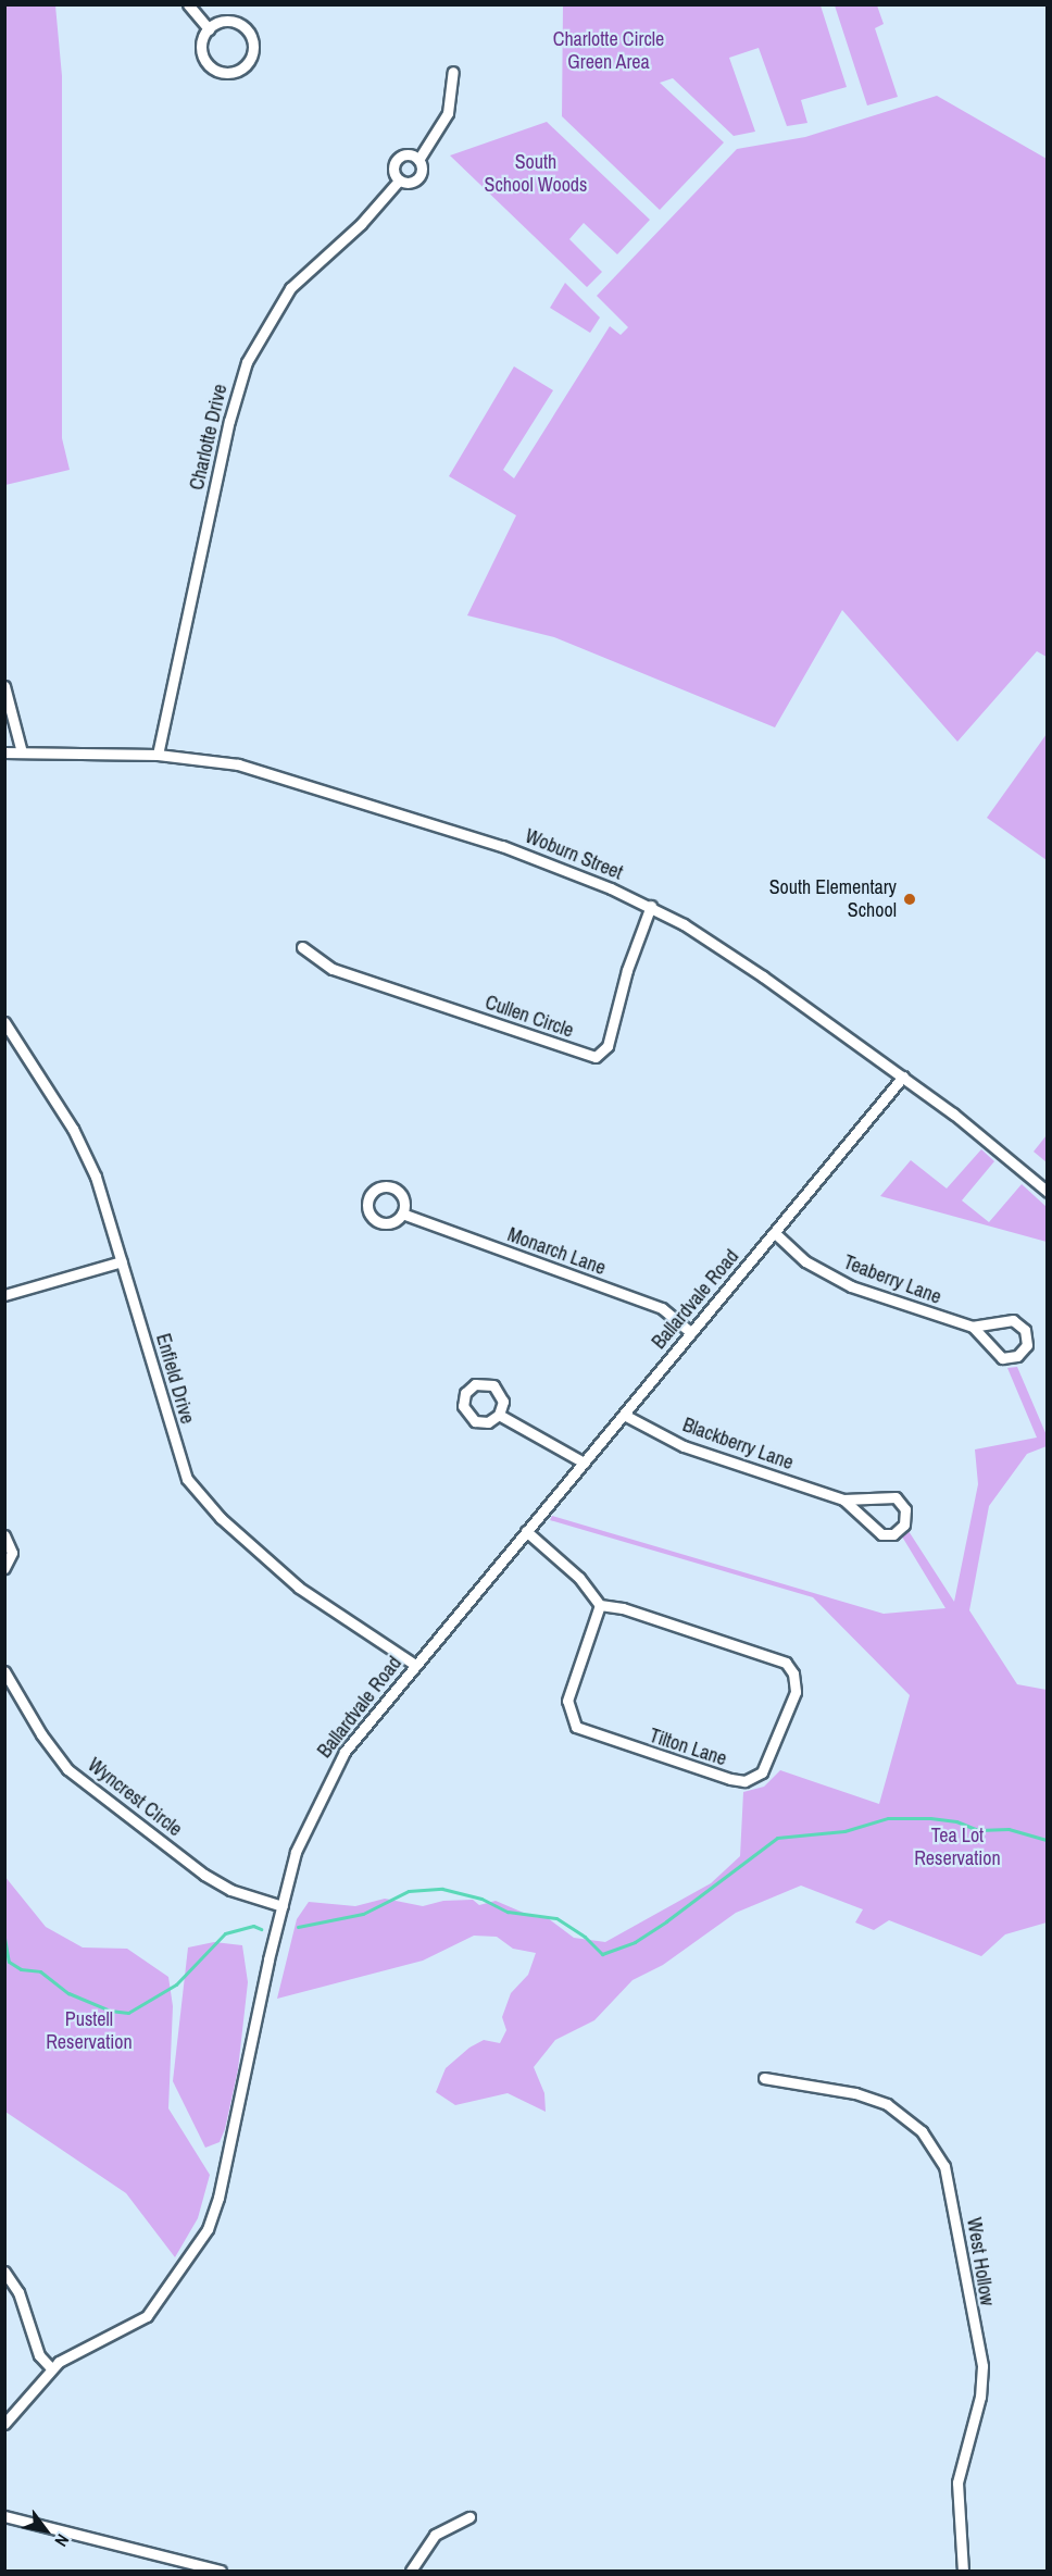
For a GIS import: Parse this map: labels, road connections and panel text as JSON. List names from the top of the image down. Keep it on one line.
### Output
{"streets":{"street":["Charlotte Drive","Woburn Street","Cullen Circle","Monarch Lane","Teaberry Lane","Ballardvale Road","Enfield Drive","Blackberry Lane","Tilton Lane","Wyncrest Circle","West Hollow"]},"crossings":[["Charlotte Drive","Woburn Street"],["Woburn Street","Cullen Circle"],["Woburn Street","Ballardvale Road"],["Monarch Lane","Ballardvale Road"],["Teaberry Lane","Ballardvale Road"],["Ballardvale Road","Enfield Drive"],["Ballardvale Road","Blackberry Lane"],["Ballardvale Road","Wyncrest Circle"]],"parks":["Charlotte Circle Green Area","South School Woods","Tea Lot Reservation","Pustell Reservation"],"places":["South Elementary School"],"north":"bottom right"}
